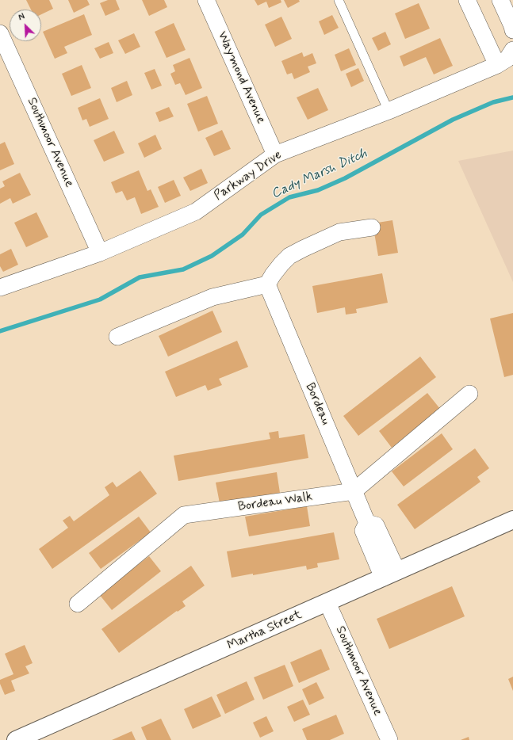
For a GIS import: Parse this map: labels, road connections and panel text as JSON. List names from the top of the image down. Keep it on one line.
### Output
{"streets":{"street":["Waymond Avenue","Southmoor Avenue","Parkway Drive","Bordeau","Bordeau Walk","Martha Street"]},"crossings":[["Waymond Avenue","Parkway Drive"],["Southmoor Avenue","Parkway Drive"],["Southmoor Avenue","Martha Street"],["Bordeau","Bordeau Walk"],["Bordeau","Martha Street"]],"water":["Cady Marsh Ditch"],"north":"top left"}
